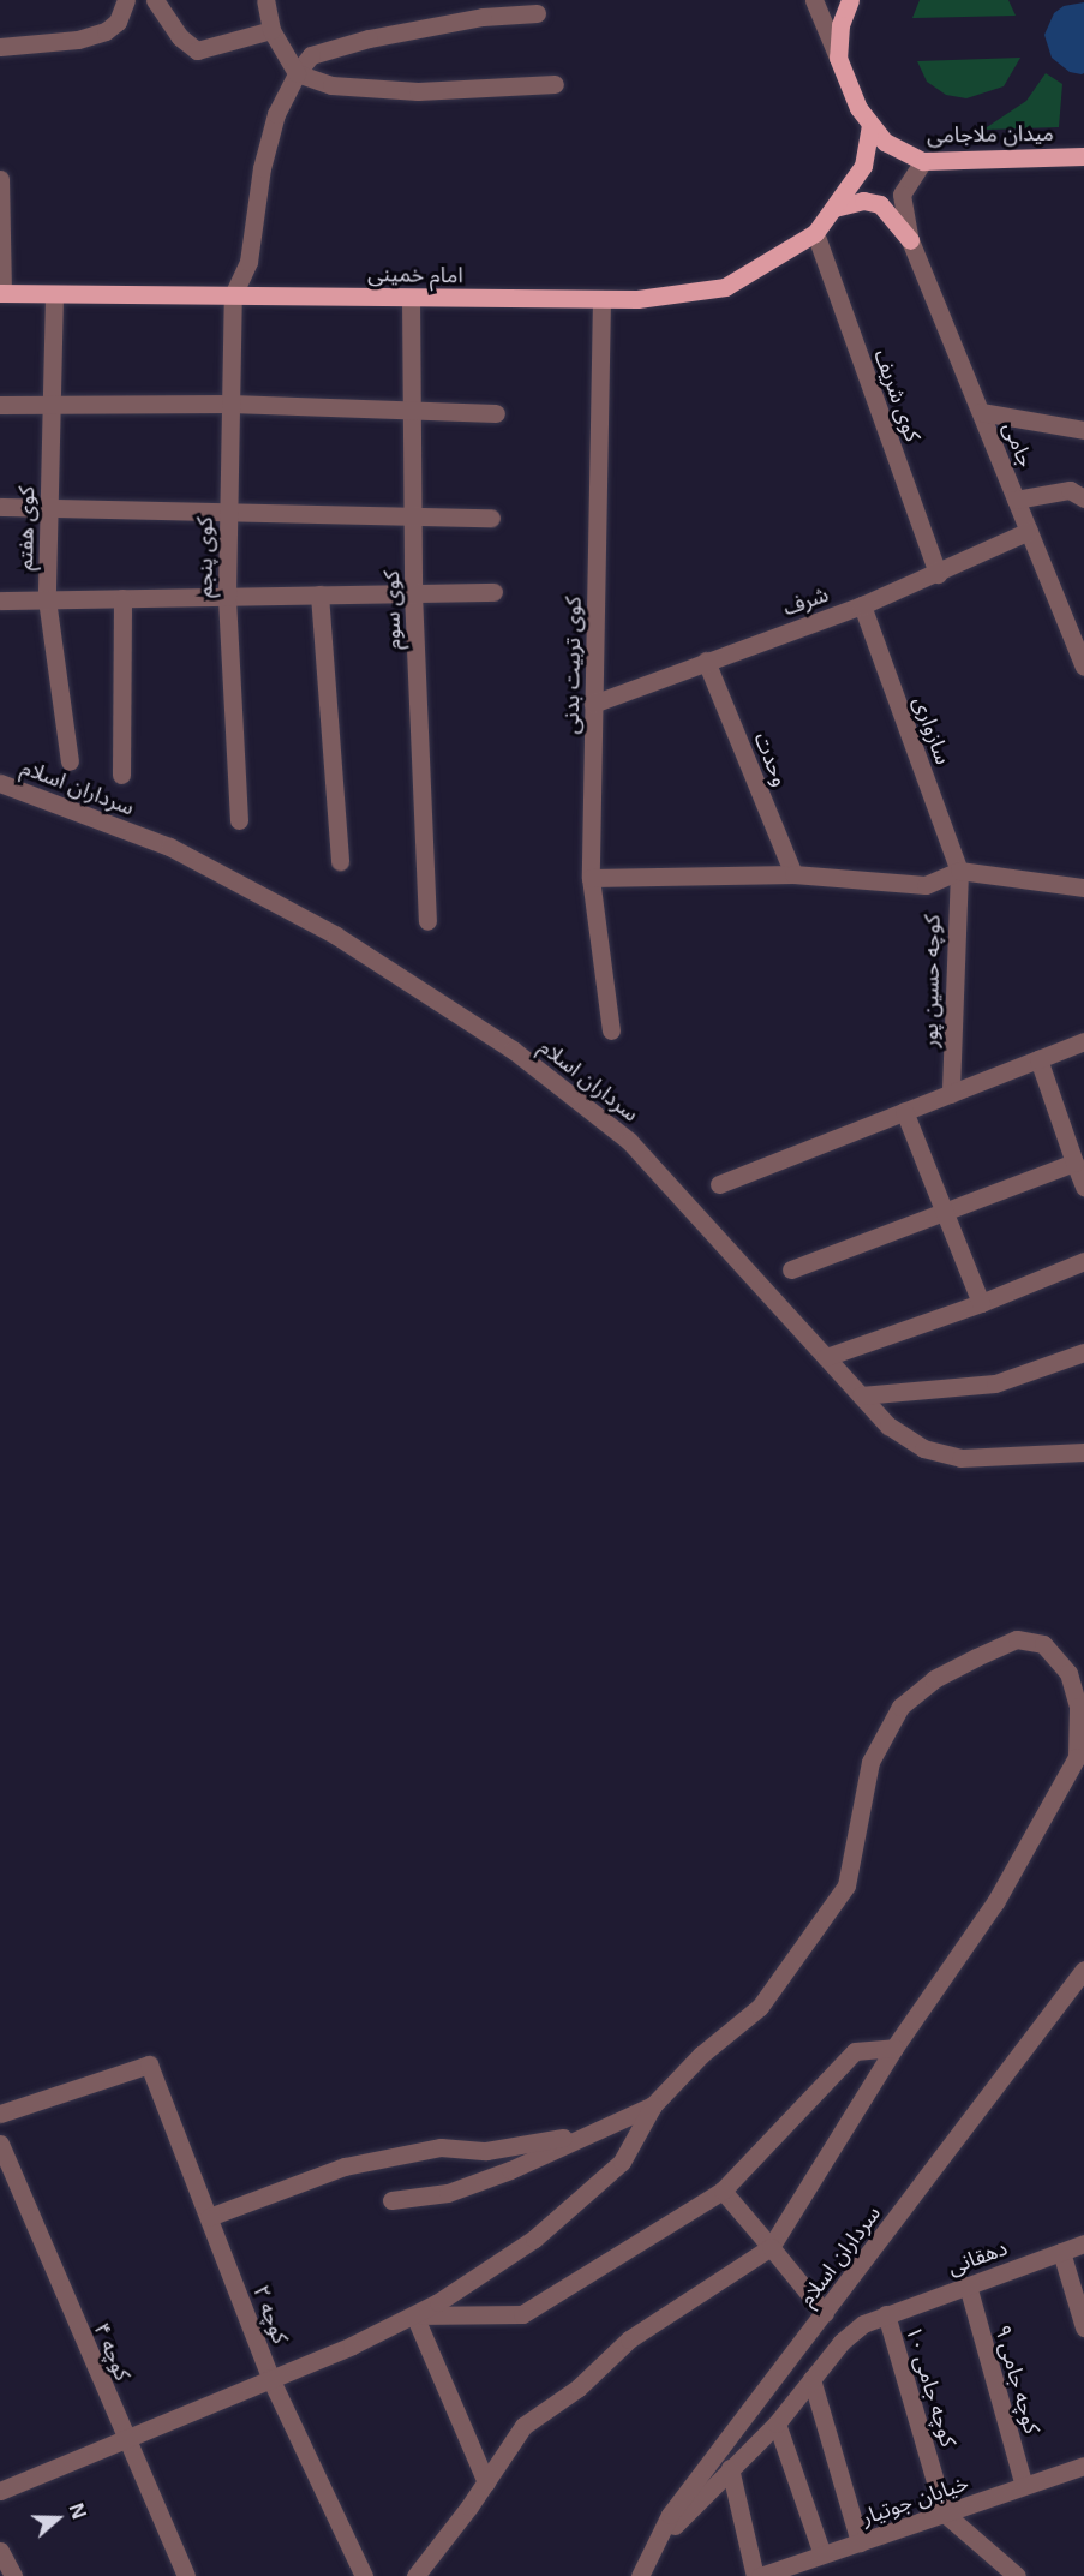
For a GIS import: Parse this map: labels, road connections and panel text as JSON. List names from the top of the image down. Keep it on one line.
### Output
{"streets":{"main road":["میدان ملاجامی","امام خمینی"],"street":["کوی شریف","جامی","کوی هفتم","کوی پنجم","شرف","کوی سوم","کوی تربیت بدنی","سازواری","وحدت","سرداران اسلام","کوچه حسین پور","دهقانی","کوچه ۲","کوچه ۴","کوچه جامی ۹","کوچه جامی ۱۰","خیابان جوتیار"]},"crossings":[["میدان ملاجامی","جامی"],["امام خمینی","کوی شریف"],["امام خمینی","کوی هفتم"],["امام خمینی","کوی پنجم"],["امام خمینی","کوی سوم"],["امام خمینی","کوی تربیت بدنی"],["کوی شریف","شرف"],["جامی","شرف"],["شرف","کوی تربیت بدنی"],["شرف","سازواری"],["شرف","وحدت"],["سازواری","کوچه حسین پور"],["سرداران اسلام","دهقانی"],["دهقانی","کوچه جامی ۹"],["دهقانی","کوچه جامی ۱۰"],["کوچه جامی ۹","خیابان جوتیار"],["کوچه جامی ۱۰","خیابان جوتیار"]],"north":"right"}
